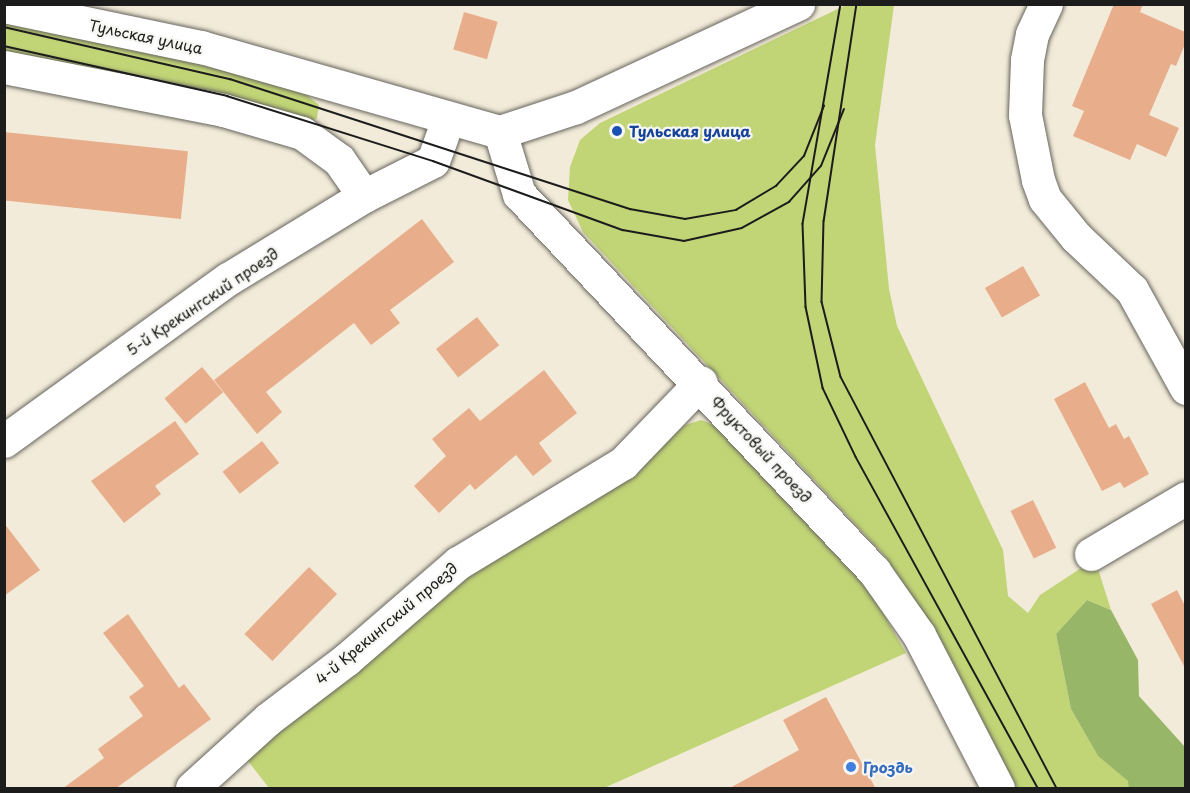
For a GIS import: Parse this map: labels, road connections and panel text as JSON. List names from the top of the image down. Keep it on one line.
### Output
{"streets":{"street":["Тульская улица","5-й Крекингский проезд","Фруктовый проезд","4-й Крекингский проезд"]},"crossings":[["Тульская улица","5-й Крекингский проезд"],["Тульская улица","Фруктовый проезд"],["Фруктовый проезд","4-й Крекингский проезд"]],"places":["Тульская улица","Гроздь"]}
